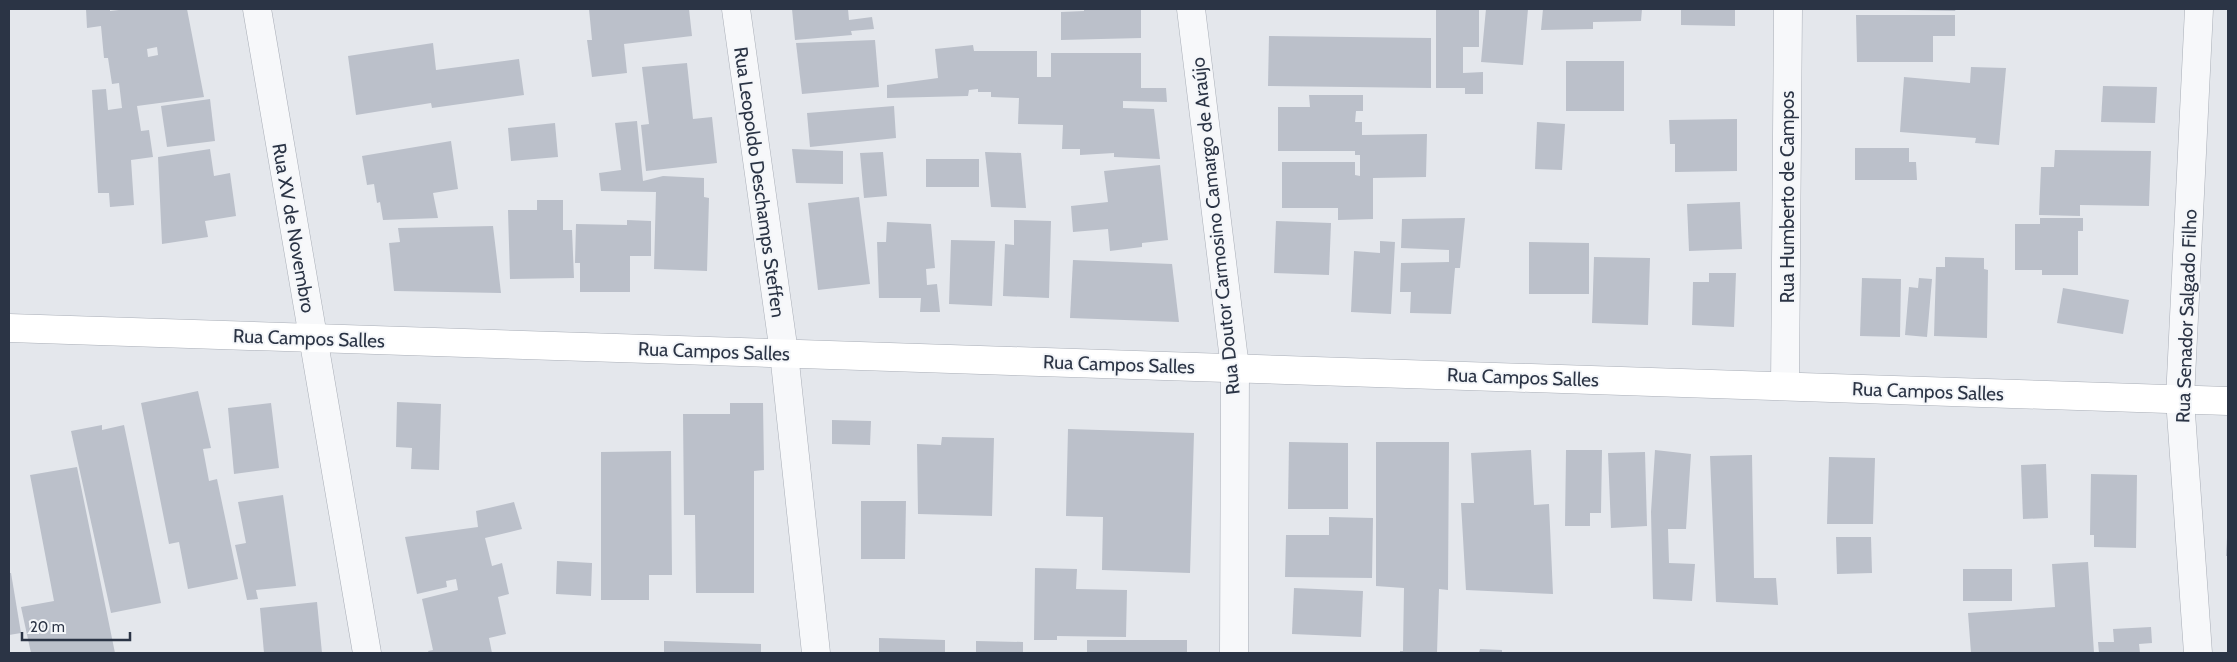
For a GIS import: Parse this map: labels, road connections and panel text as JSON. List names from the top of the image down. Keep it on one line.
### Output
{"streets":{"main road":["Rua Campos Salles"],"street":["Rua Leopoldo Deschamps Steffen","Rua Humberto de Campos","Rua Doutor Carmosino Camargo de Araújo","Rua XV de Novembro","Rua Senador Salgado Filho"]},"crossings":[["Rua Leopoldo Deschamps Steffen","Rua Campos Salles"],["Rua Humberto de Campos","Rua Campos Salles"],["Rua Doutor Carmosino Camargo de Araújo","Rua Campos Salles"],["Rua XV de Novembro","Rua Campos Salles"],["Rua Senador Salgado Filho","Rua Campos Salles"]],"scale_bar":"20 m"}
